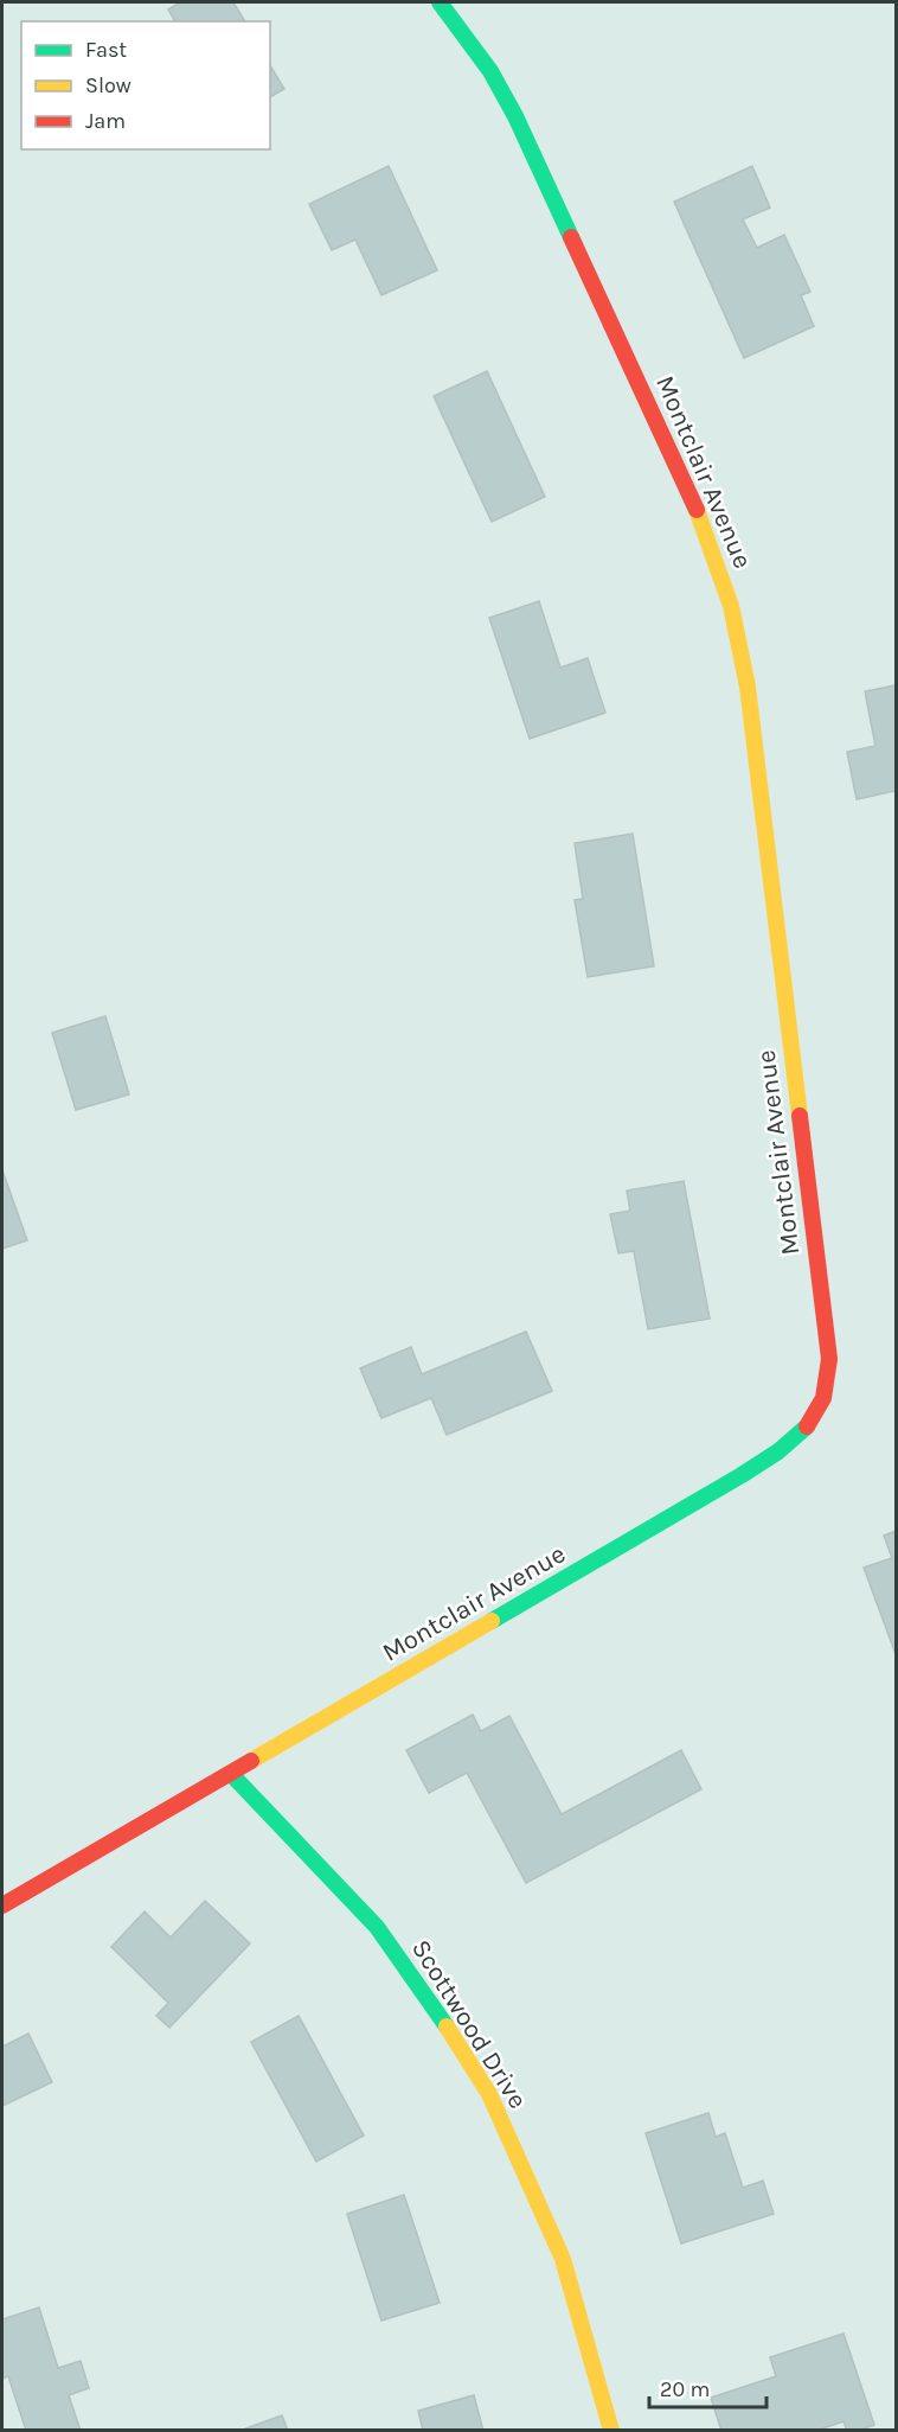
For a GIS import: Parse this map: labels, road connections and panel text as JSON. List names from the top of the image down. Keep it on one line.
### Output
{"streets":{"street":["Montclair Avenue","Scottwood Drive"]},"crossings":[["Montclair Avenue","Scottwood Drive"]],"legend":["Fast","Slow","Jam"],"scale_bar":"20 m"}
